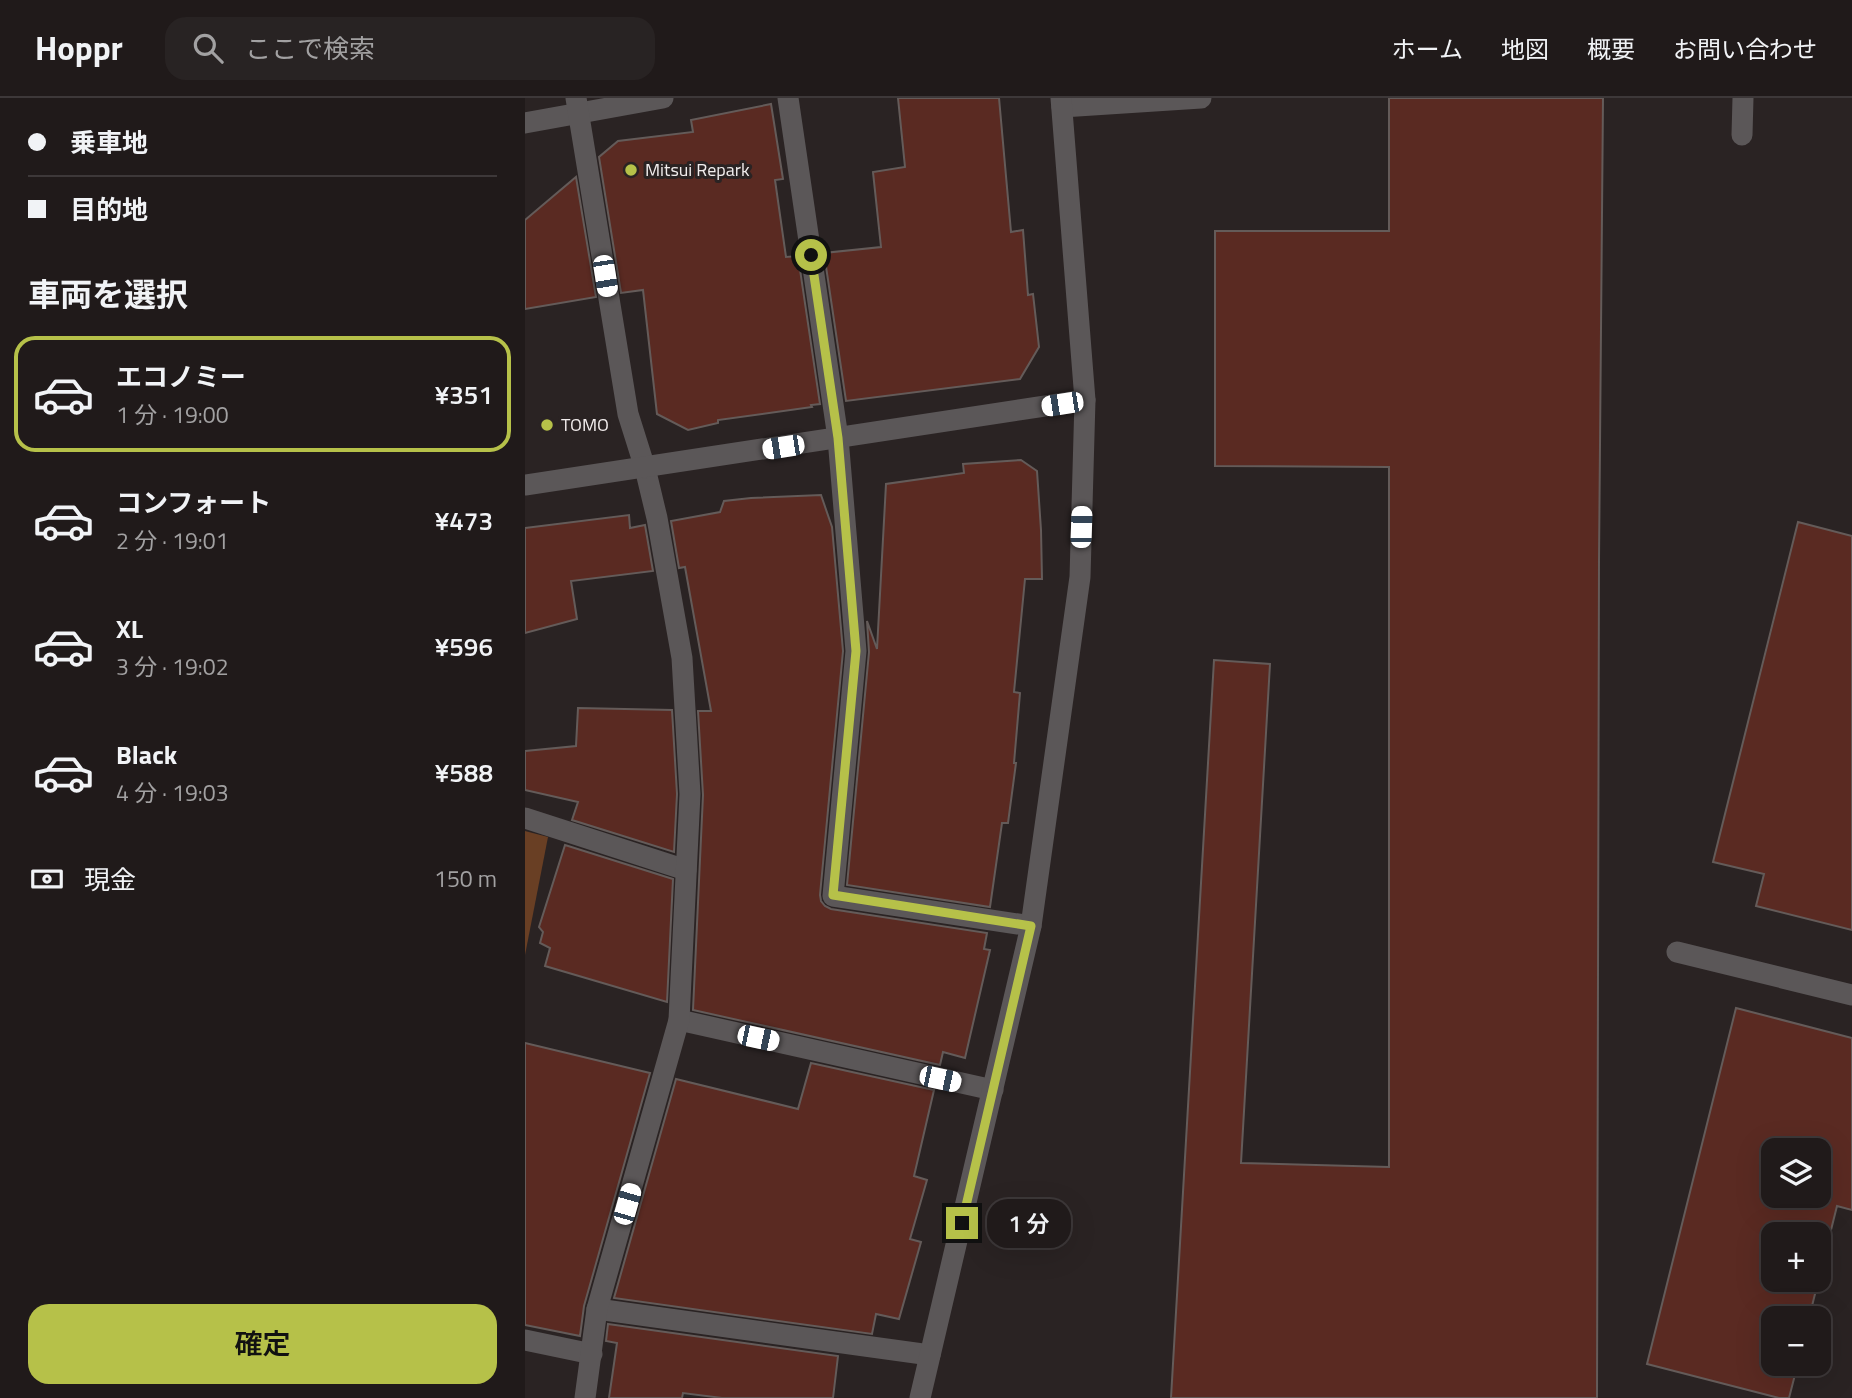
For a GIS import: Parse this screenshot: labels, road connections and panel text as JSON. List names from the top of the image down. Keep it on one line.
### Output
{"places":["Mitsui Repark","TOMO"],"page":{"header":"Hoppr","search":"ここで検索","nav":["ホーム","地図","概要","お問い合わせ"],"banner":["乗車地","目的地"],"heading":"車両を選択","list":[{"name":"エコノミー","note":"1 分 · 19:00","value":"¥351"},{"name":"コンフォート","note":"2 分 · 19:01","value":"¥473"},{"name":"XL","note":"3 分 · 19:02","value":"¥596"},{"name":"Black","note":"4 分 · 19:03","value":"¥588"}],"pay":["現金","150 m"],"map_buttons":["+","−"],"bubble":"1 分","buttons":"確定"}}
